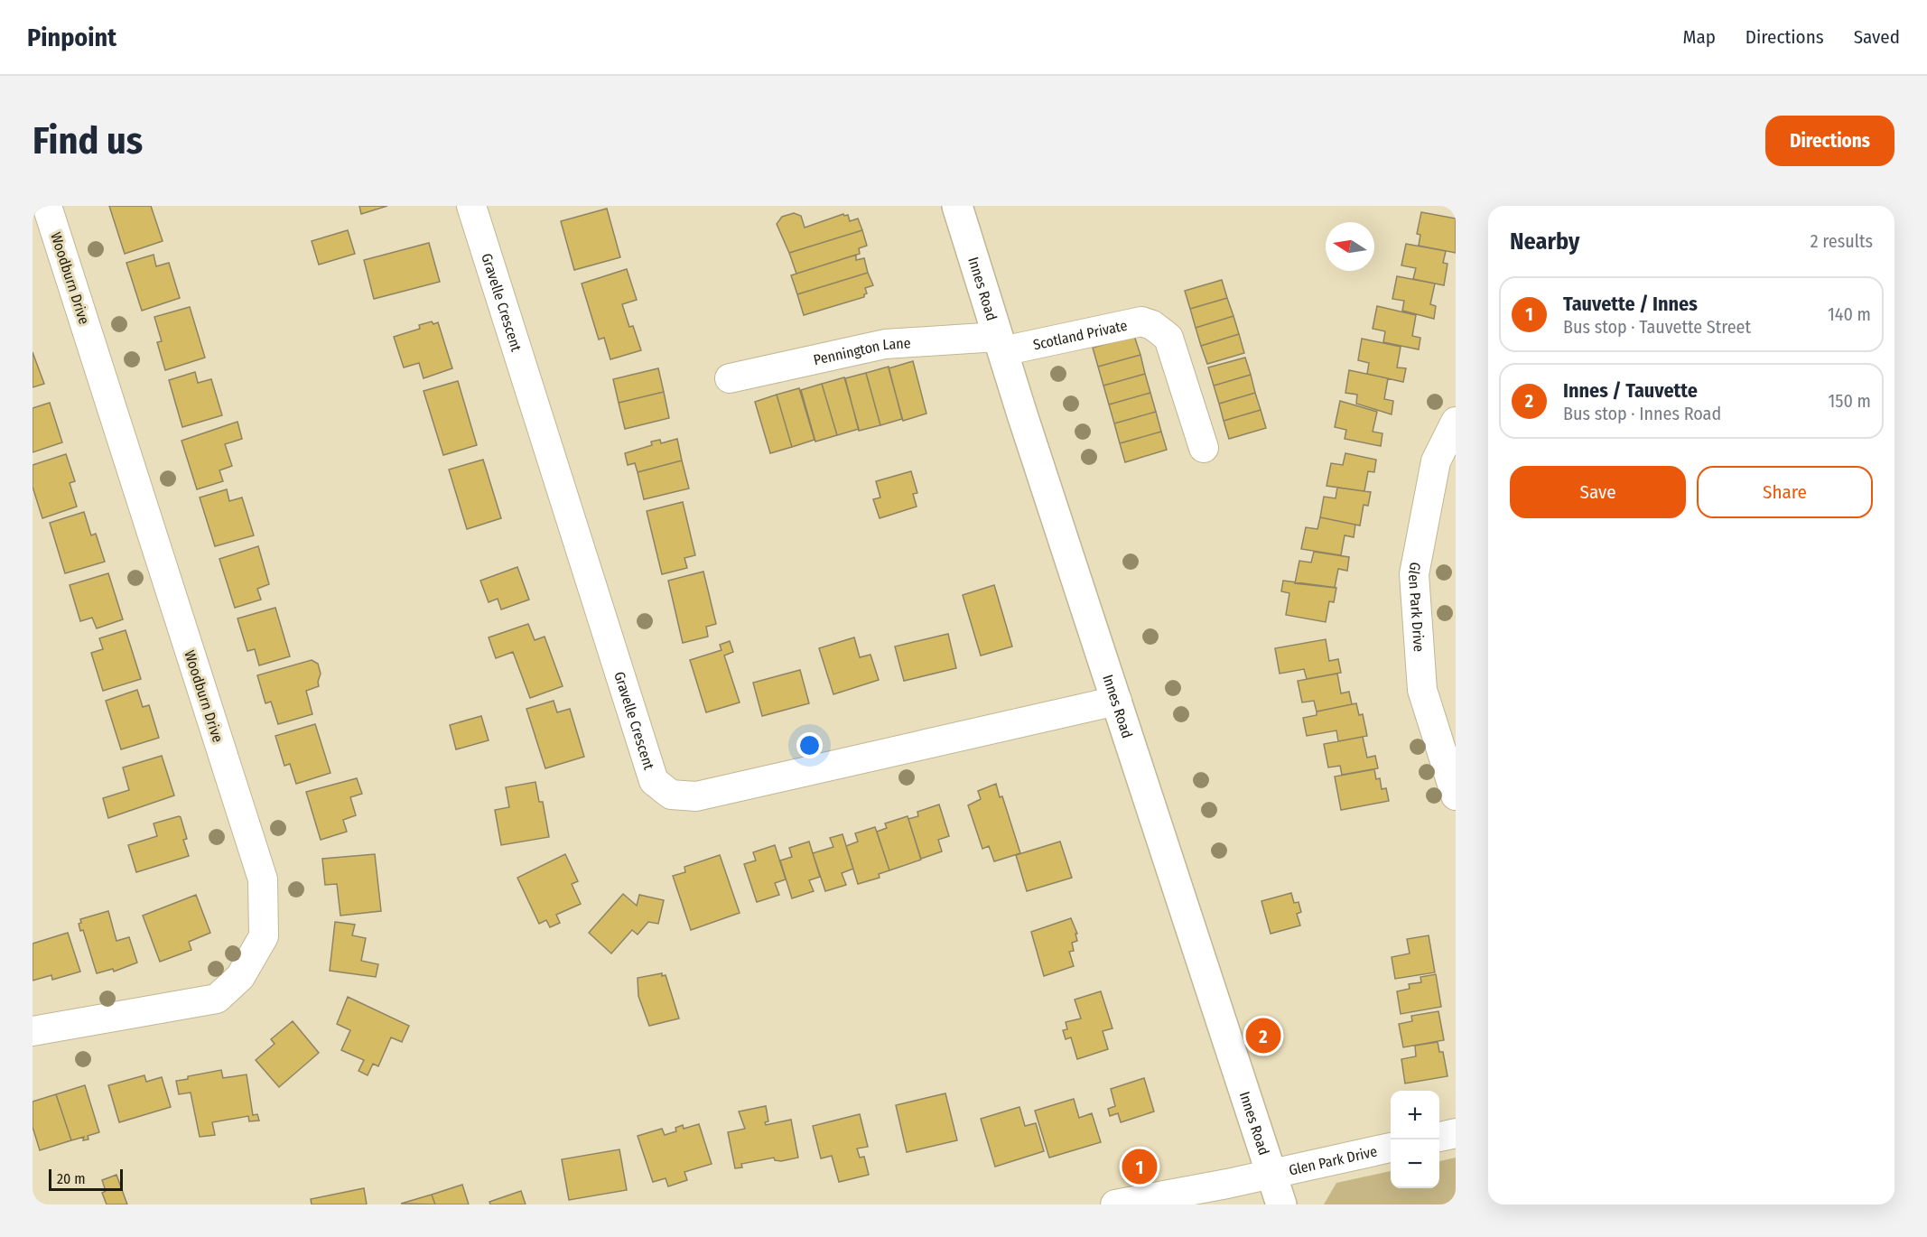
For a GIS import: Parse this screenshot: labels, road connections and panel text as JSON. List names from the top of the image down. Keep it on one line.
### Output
{"streets":{"street":["Woodburn Drive","Innes Road","Gravelle Crescent","Scotland Private","Pennington Lane","Glen Park Drive"]},"crossings":[["Innes Road","Gravelle Crescent"],["Innes Road","Scotland Private"],["Innes Road","Pennington Lane"],["Innes Road","Glen Park Drive"],["Scotland Private","Pennington Lane"]],"scale_bar":"20 m","north":"left","page":{"header":"Pinpoint","nav":["Map","Directions","Saved"],"buttons":["Directions",["Save","Share"]],"title":"Find us","heading":["Nearby","2 results"],"list":[{"mark":"1","name":"Tauvette / Innes","note":"Bus stop · Tauvette Street","value":"140 m"},{"mark":"2","name":"Innes / Tauvette","note":"Bus stop · Innes Road","value":"150 m"}],"pins":["2","1"],"map_buttons":["+","−"],"scale":"20 m"}}
